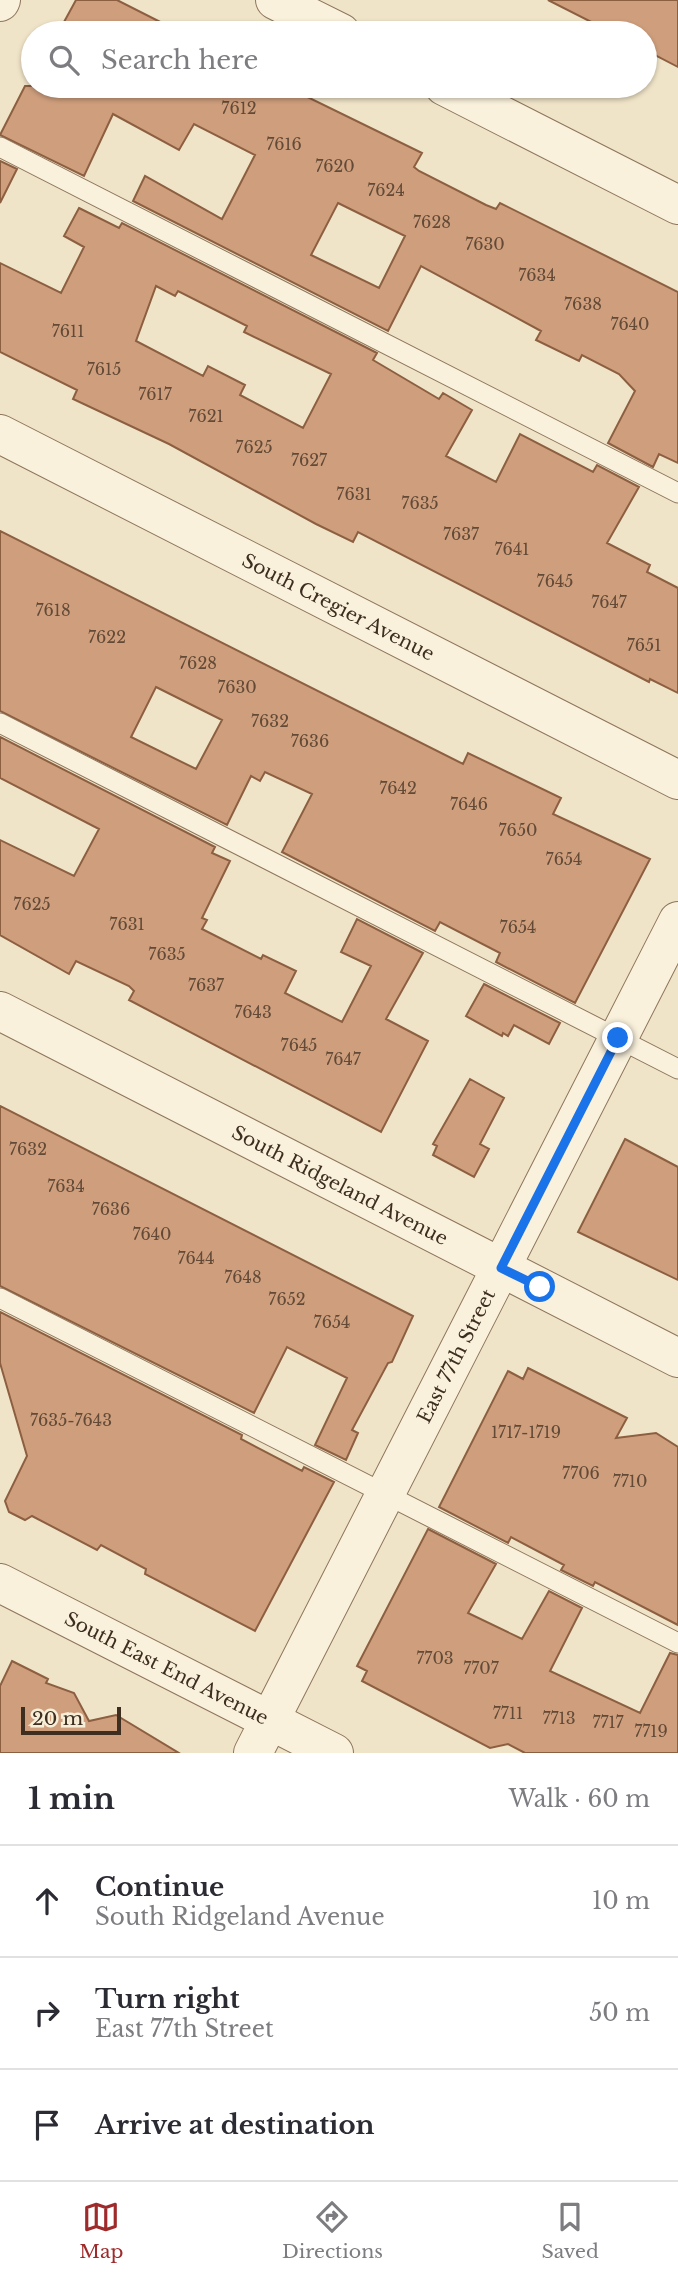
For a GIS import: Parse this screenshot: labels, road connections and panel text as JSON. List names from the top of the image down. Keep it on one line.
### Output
{"streets":{"street":["South Cregier Avenue","South Ridgeland Avenue","East 77th Street","South East End Avenue"]},"crossings":[["South Ridgeland Avenue","East 77th Street"],["East 77th Street","South East End Avenue"]],"house_numbers":["7612","7616","7620","7624","7628","7630","7634","7638","7640","7611","7615","7617","7621","7625","7627","7631","7635","7637","7641","7645","7647","7618","7622","7651","7628","7630","7632","7636","7642","7646","7650","7654","7625","7631","7654","7635","7637","7643","7645","7647","7632","7634","7636","7640","7644","7648","7652","7654","7635-7643","1717-1719","7706","7710","7703","7707","7711","7713","7717","7719"],"scale_bar":"20 m","page":{"search":"Search here","scale":"20 m","heading":["1 min","Walk · 60 m"],"list":[["Continue","South Ridgeland Avenue","10 m"],["Turn right","East 77th Street","50 m"],"Arrive at destination"],"nav":["Map","Directions","Saved"]}}
